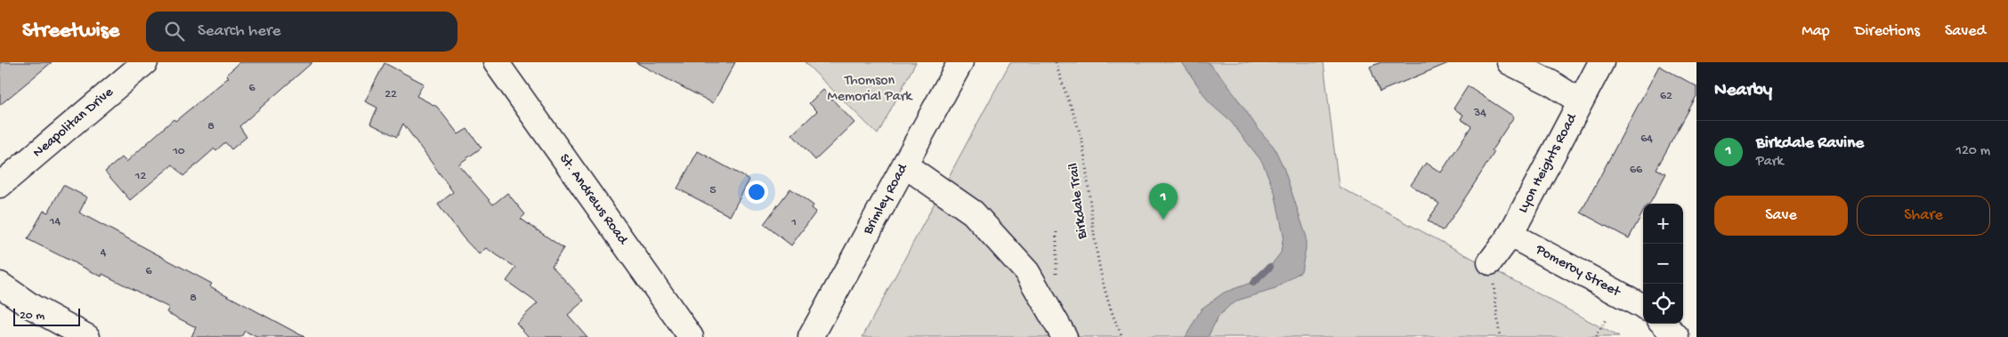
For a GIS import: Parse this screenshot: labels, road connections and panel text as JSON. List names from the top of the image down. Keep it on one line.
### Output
{"streets":{"street":["Neapolitan Drive","Lyon Heights Road","St. Andrews Road","Brimley Road","Pomeroy Street"],"path":["Birkdale Trail"]},"crossings":[["Lyon Heights Road","Pomeroy Street"]],"parks":["Thomson Memorial Park"],"house_numbers":["6","22","62","34","8","64","10","66","12","5","14","1","4","6","8"],"scale_bar":"20 m","page":{"header":"Streetwise","search":"Search here","nav":["Map","Directions","Saved"],"heading":"Nearby","list":[{"mark":"1","name":"Birkdale Ravine","note":"Park","value":"120 m"}],"buttons":["Save","Share"],"pins":"1","map_buttons":["+","−"],"scale":"20 m"}}
